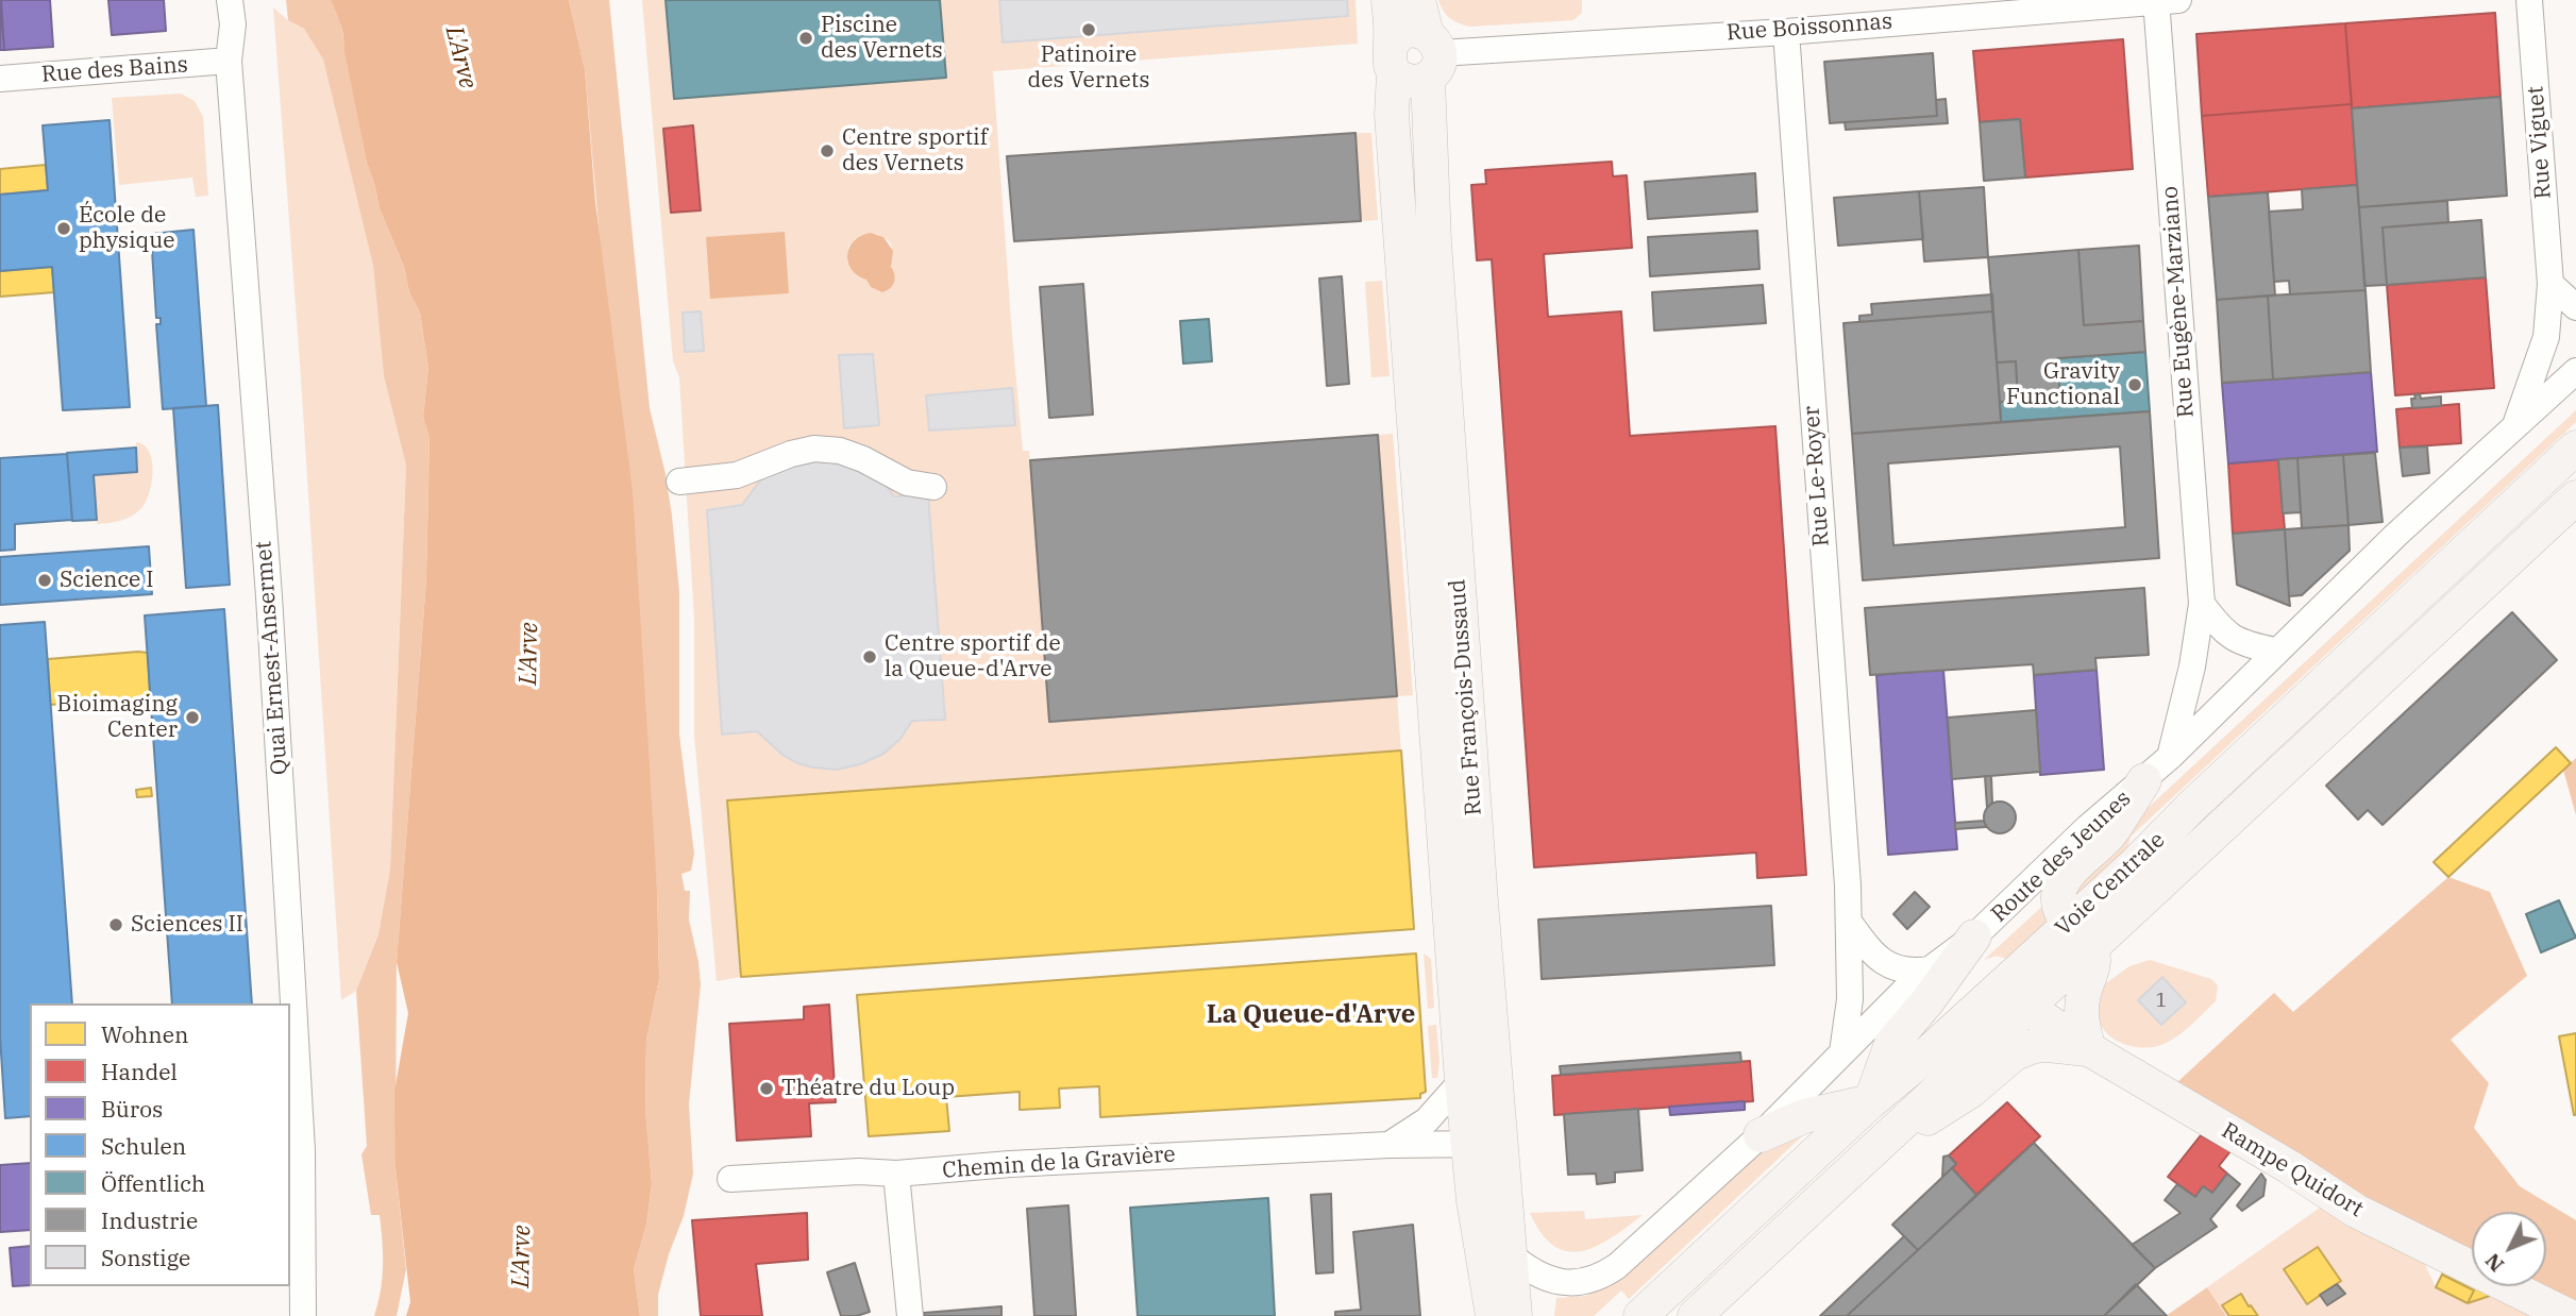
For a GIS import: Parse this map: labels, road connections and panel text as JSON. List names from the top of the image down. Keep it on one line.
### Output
{"streets":{"main road":["Rue François-Dussaud","Voie Centrale","Rampe Quidort"],"street":["Rue Boissonnas","Rue des Bains","Rue Viguet","Rue Eugène-Marziano","Rue Le-Royer","Quai Ernest-Ansermet","Route des Jeunes","Chemin de la Gravière"]},"crossings":[["Rue Boissonnas","Rue Eugène-Marziano"],["Rue Boissonnas","Rue Le-Royer"],["Rue Boissonnas","Rue François-Dussaud"],["Rue des Bains","Quai Ernest-Ansermet"],["Rue Viguet","Route des Jeunes"],["Rue Eugène-Marziano","Route des Jeunes"],["Rue Le-Royer","Route des Jeunes"],["Rue François-Dussaud","Route des Jeunes"],["Rue François-Dussaud","Chemin de la Gravière"],["Voie Centrale","Rampe Quidort"]],"districts":["La Queue-d'Arve"],"water":["L'Arve"],"places":["Patinoire des Vernets","Piscine des Vernets","Centre sportif des Vernets","École de physique","Gravity Functional","Science I","Centre sportif de la Queue-d'Arve","Bioimaging Center","Sciences II","Théatre du Loup"],"house_numbers":["1"],"legend":["Wohnen","Handel","Büros","Schulen","Öffentlich","Industrie","Sonstige"],"north":"bottom left"}
